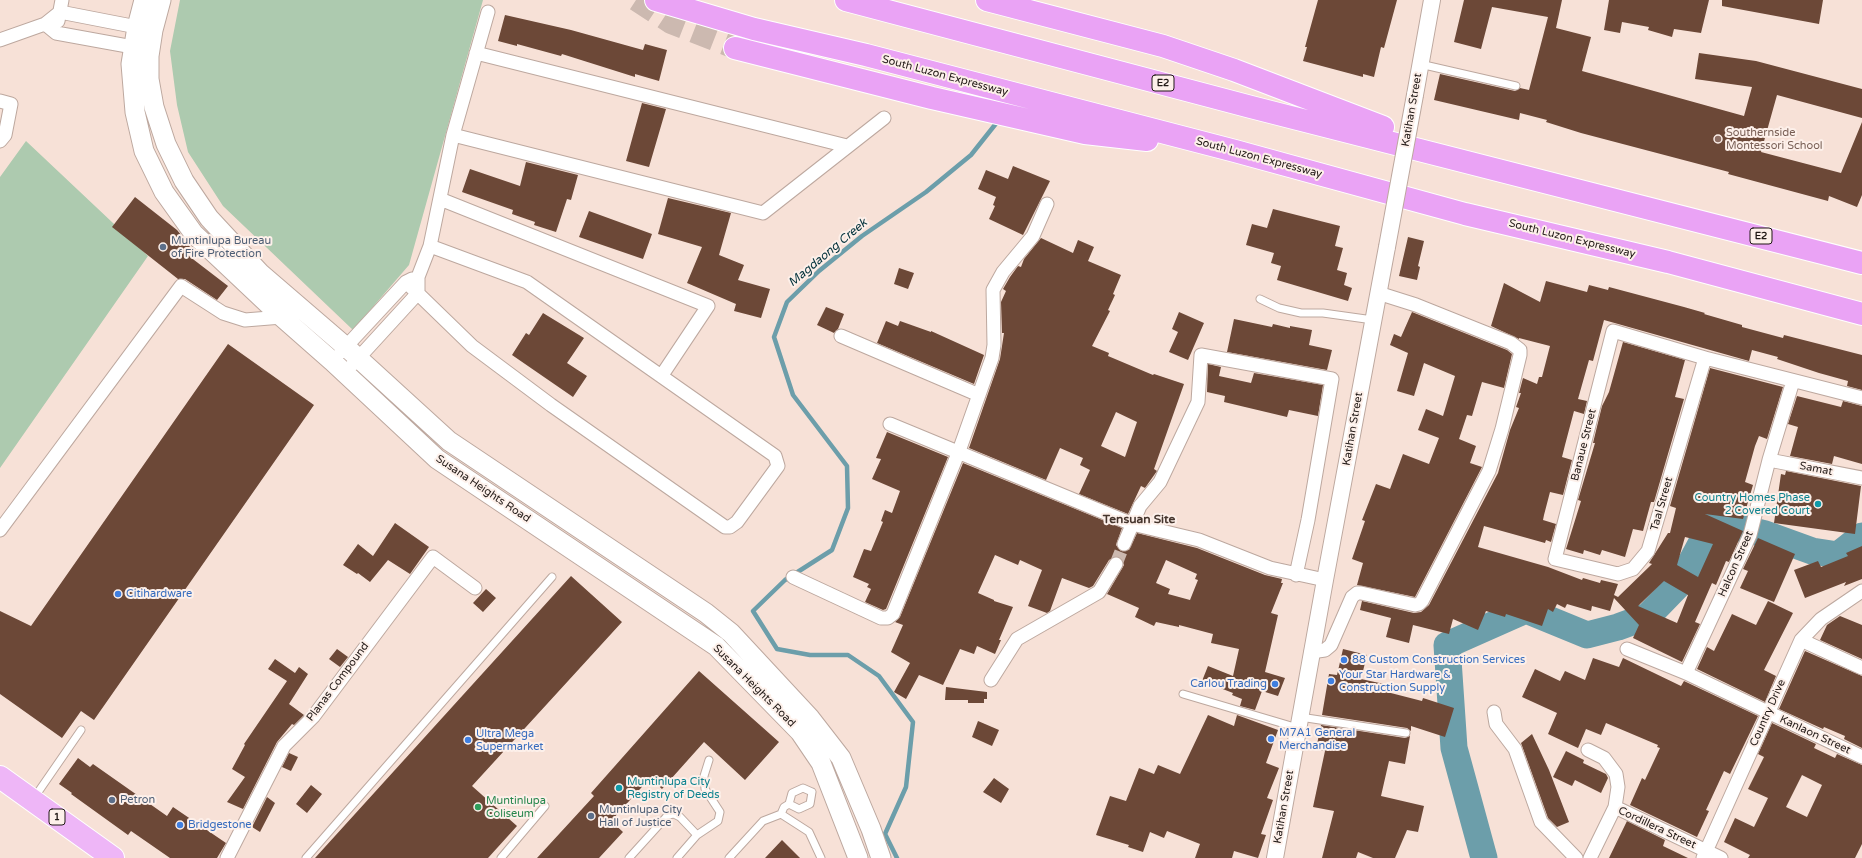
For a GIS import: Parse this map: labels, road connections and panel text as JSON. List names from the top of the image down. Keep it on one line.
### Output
{"streets":{"highway":["South Luzon Expressway","E2","1"],"main road":["Susana Heights Road"],"street":["Katihan Street","Banaue Street","Samat","Taal Street","Halcon Street","Planas Compound","Country Drive","Kanlaon Street","Cordillera Street"]},"crossings":[["Banaue Street","Taal Street"],["Samat","Halcon Street"],["Halcon Street","Kanlaon Street"],["Country Drive","Kanlaon Street"],["Country Drive","Cordillera Street"]],"districts":["Tensuan Site"],"water":["Magdaong Creek"],"places":["Southernside Montessori School","Muntinlupa Bureau of Fire Protection","Country Homes Phase 2 Covered Court","Citihardware","88 Custom Construction Services","Your Star Hardware & Construction Supply","Carlou Trading","M7A1 General Merchandise","Ultra Mega Supermarket","Muntinlupa City Registry of Deeds","Petron","Muntinlupa Coliseum","Muntinlupa City Hall of Justice","Bridgestone"]}
